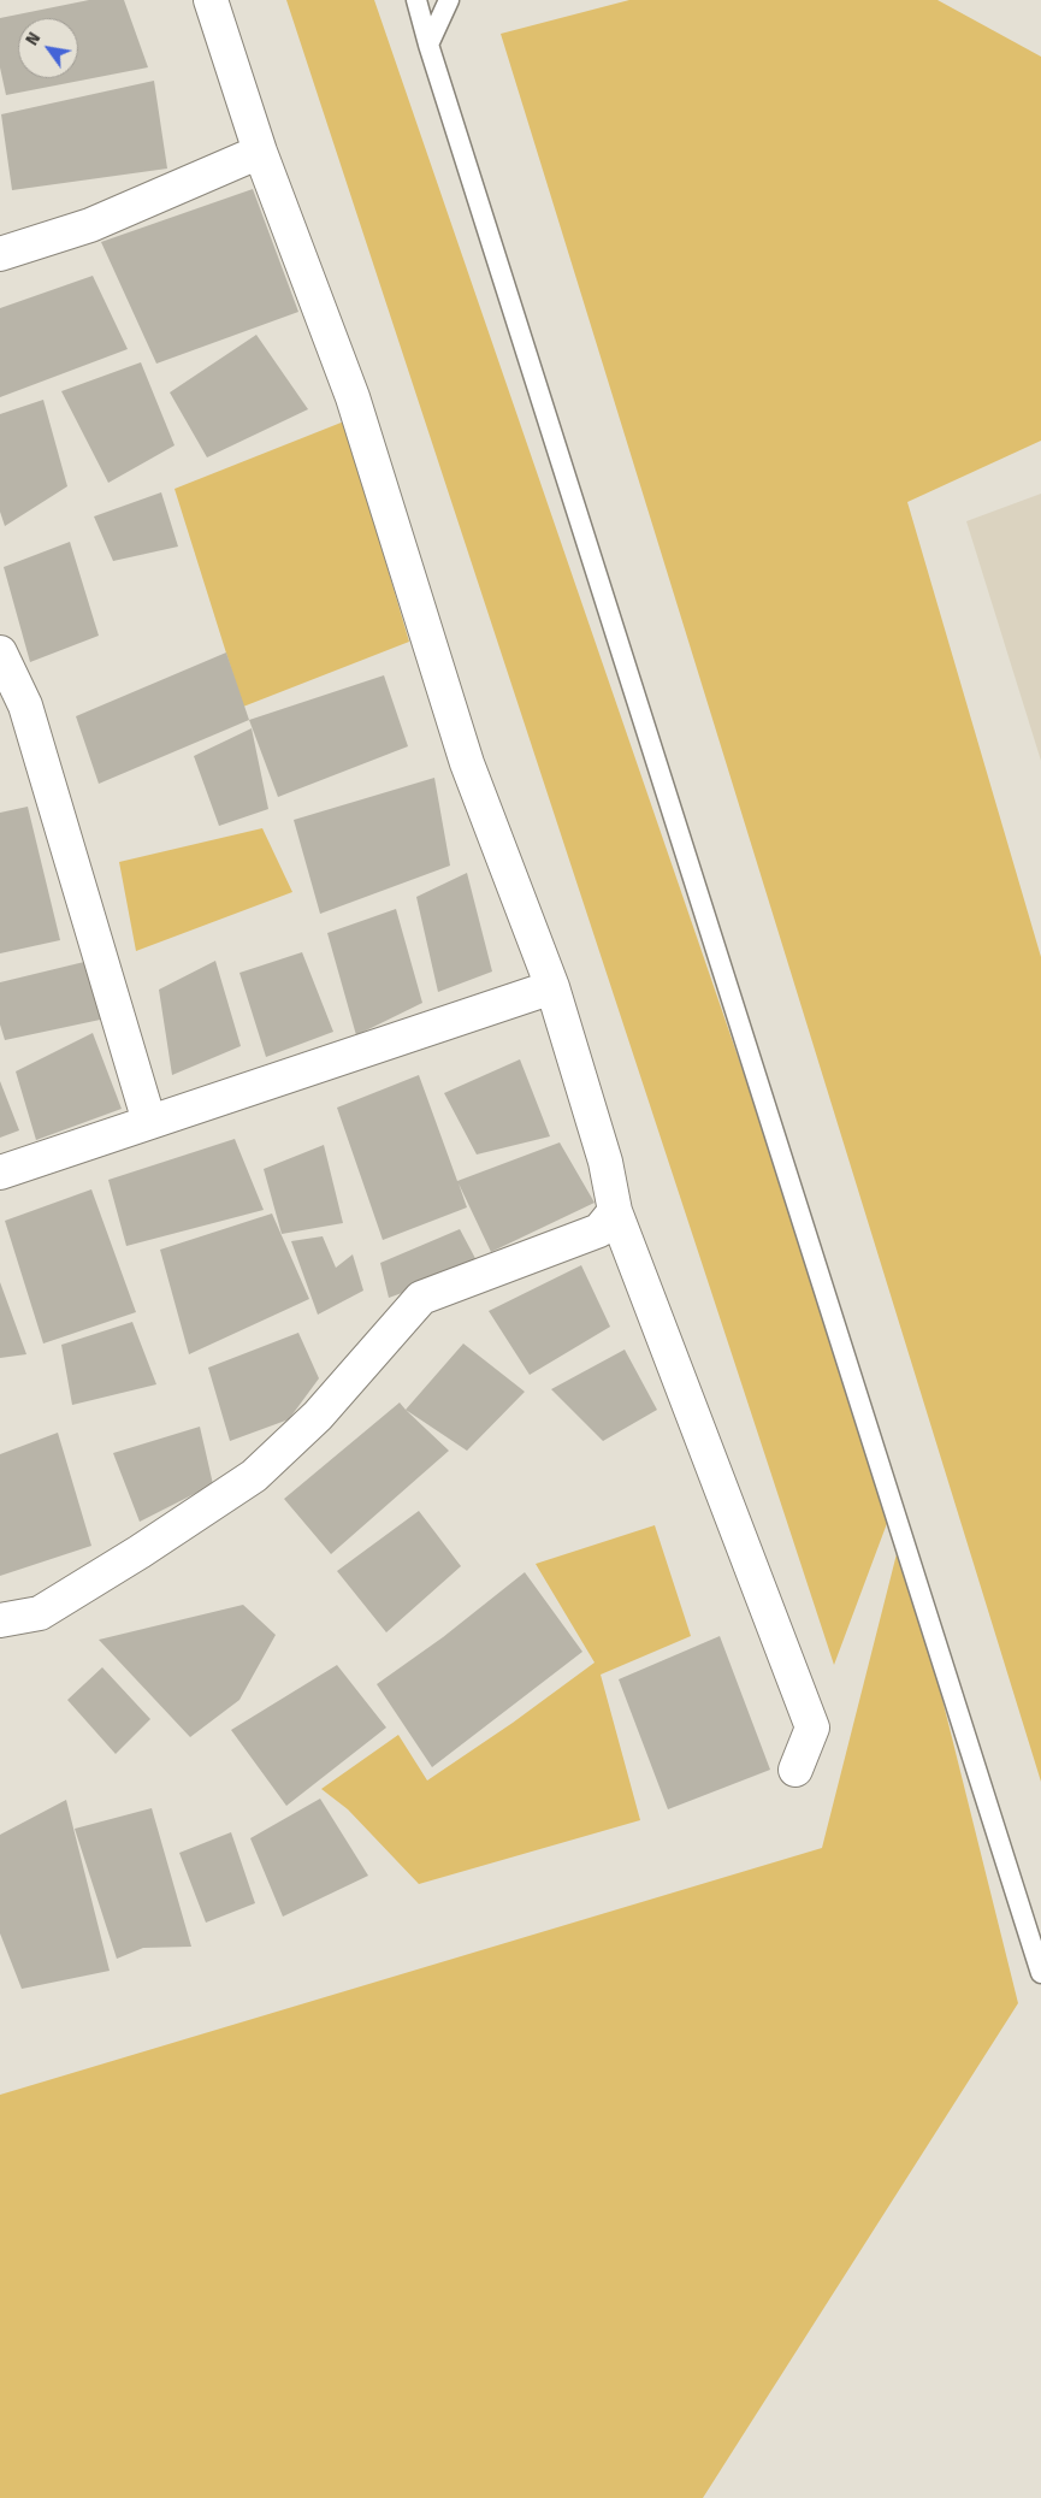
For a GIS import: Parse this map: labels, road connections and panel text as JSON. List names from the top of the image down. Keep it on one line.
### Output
{"north":"top left"}
